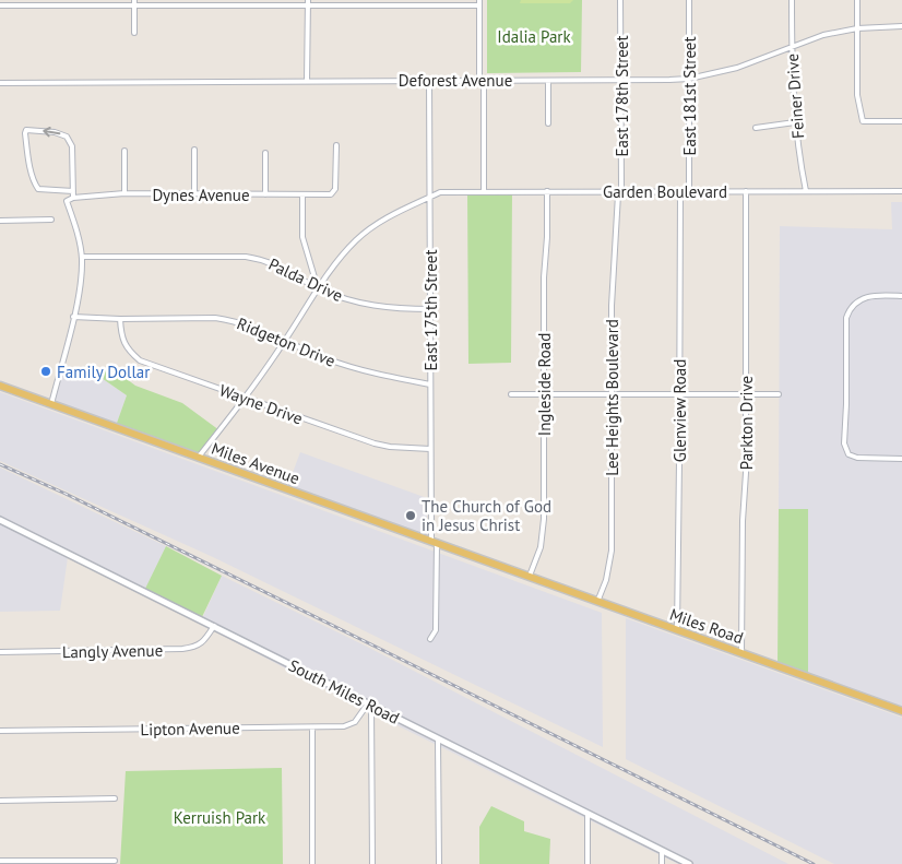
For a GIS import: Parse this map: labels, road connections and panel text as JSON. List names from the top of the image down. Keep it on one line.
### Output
{"streets":{"main road":["Miles Avenue","Miles Road"],"street":["Deforest Avenue","East 178th Street","East 181st Street","Feiner Drive","Garden Boulevard","Dynes Avenue","Palda Drive","East 175th Street","Ridgeton Drive","Ingleside Road","Lee Heights Boulevard","Wayne Drive","Glenview Road","Parkton Drive","Langly Avenue","South Miles Road","Lipton Avenue"]},"crossings":[["Deforest Avenue","East 178th Street"],["Deforest Avenue","East 181st Street"],["Deforest Avenue","Feiner Drive"],["Deforest Avenue","East 175th Street"],["East 178th Street","Garden Boulevard"],["East 178th Street","Lee Heights Boulevard"],["East 181st Street","Garden Boulevard"],["Feiner Drive","Garden Boulevard"],["Garden Boulevard","Palda Drive"],["Garden Boulevard","East 175th Street"],["Garden Boulevard","Ridgeton Drive"],["Garden Boulevard","Ingleside Road"],["Garden Boulevard","Lee Heights Boulevard"],["Garden Boulevard","Wayne Drive"],["Garden Boulevard","Glenview Road"],["Garden Boulevard","Parkton Drive"],["Garden Boulevard","Miles Avenue"],["Dynes Avenue","Palda Drive"],["Palda Drive","East 175th Street"],["East 175th Street","Ridgeton Drive"],["East 175th Street","Wayne Drive"],["East 175th Street","Miles Avenue"],["Ridgeton Drive","Wayne Drive"],["Ingleside Road","Miles Road"],["Lee Heights Boulevard","Miles Road"],["Glenview Road","Miles Road"],["Parkton Drive","Miles Road"],["Miles Avenue","Miles Road"],["Langly Avenue","South Miles Road"],["South Miles Road","Lipton Avenue"]],"parks":["Idalia Park","Kerruish Park"],"places":["Family Dollar","The Church of God in Jesus Christ"]}
